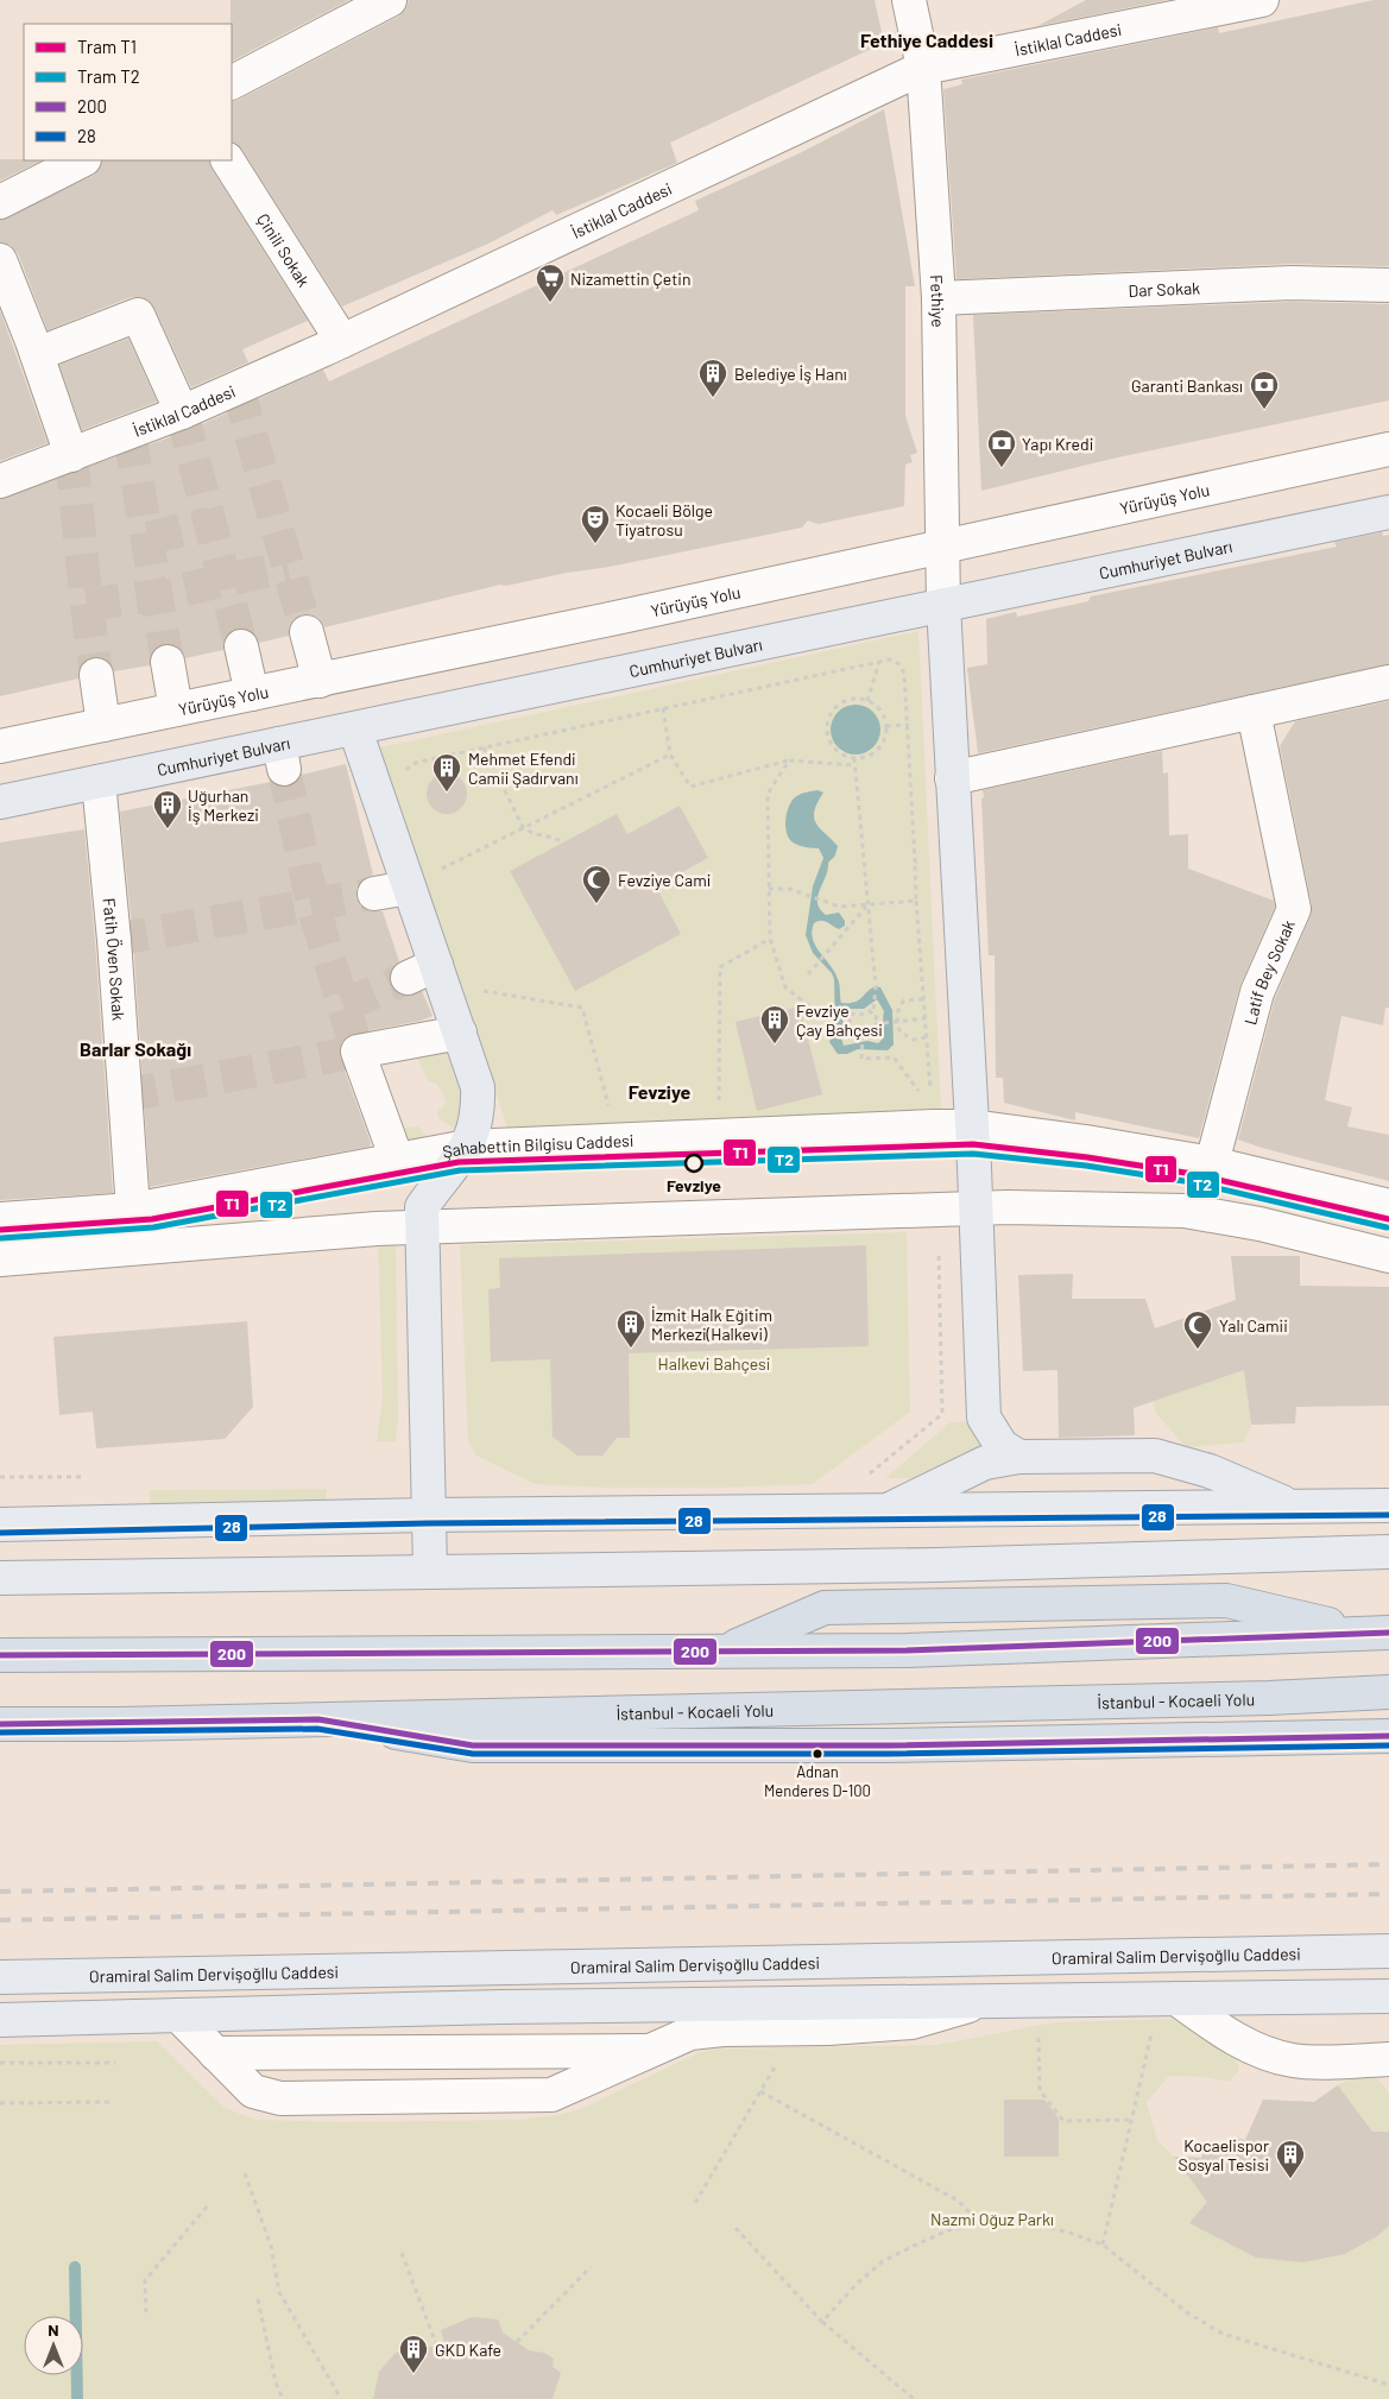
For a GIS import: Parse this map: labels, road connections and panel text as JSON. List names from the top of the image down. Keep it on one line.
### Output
{"streets":{"highway":["İstanbul - Kocaeli Yolu"],"main road":["Cumhuriyet Bulvarı","Oramiral Salim Dervişoğllu Caddesi"],"street":["İstiklal Caddesi","Çinili Sokak","Dar Sokak","Fethiye","Yürüyüş Yolu","Fatih Öven Sokak","Latif Bey Sokak","Şahabettin Bilgisu Caddesi"]},"crossings":[["İstiklal Caddesi","Çinili Sokak"],["İstiklal Caddesi","Fethiye"],["Dar Sokak","Fethiye"],["Fethiye","Yürüyüş Yolu"],["Fethiye","Cumhuriyet Bulvarı"],["Cumhuriyet Bulvarı","Fatih Öven Sokak"],["Fatih Öven Sokak","Şahabettin Bilgisu Caddesi"],["Latif Bey Sokak","Şahabettin Bilgisu Caddesi"]],"districts":["Fethiye Caddesi","Barlar Sokağı","Fevziye"],"parks":["Halkevi Bahçesi","Nazmi Oğuz Parkı"],"places":{"supermarket":["Nizamettin Çetin"],"building":["Belediye İş Hanı","Mehmet Efendi Camii Şadırvanı","Uğurhan İş Merkezi","Fevziye Çay Bahçesi","İzmit Halk Eğitim Merkezi(Halkevi)","Kocaelispor Sosyal Tesisi","GKD Kafe"],"bank":["Garanti Bankası","Yapı Kredi"],"theatre":["Kocaeli Bölge Tiyatrosu"],"mosque":["Fevziye Cami","Yalı Camii"],"other":["Fevziye","Adnan Menderes D-100"]},"lines":["tram line T1","tram line T2","transit line 28","transit line 200"],"legend":["Tram T1","Tram T2","200","28"],"north":"top"}
